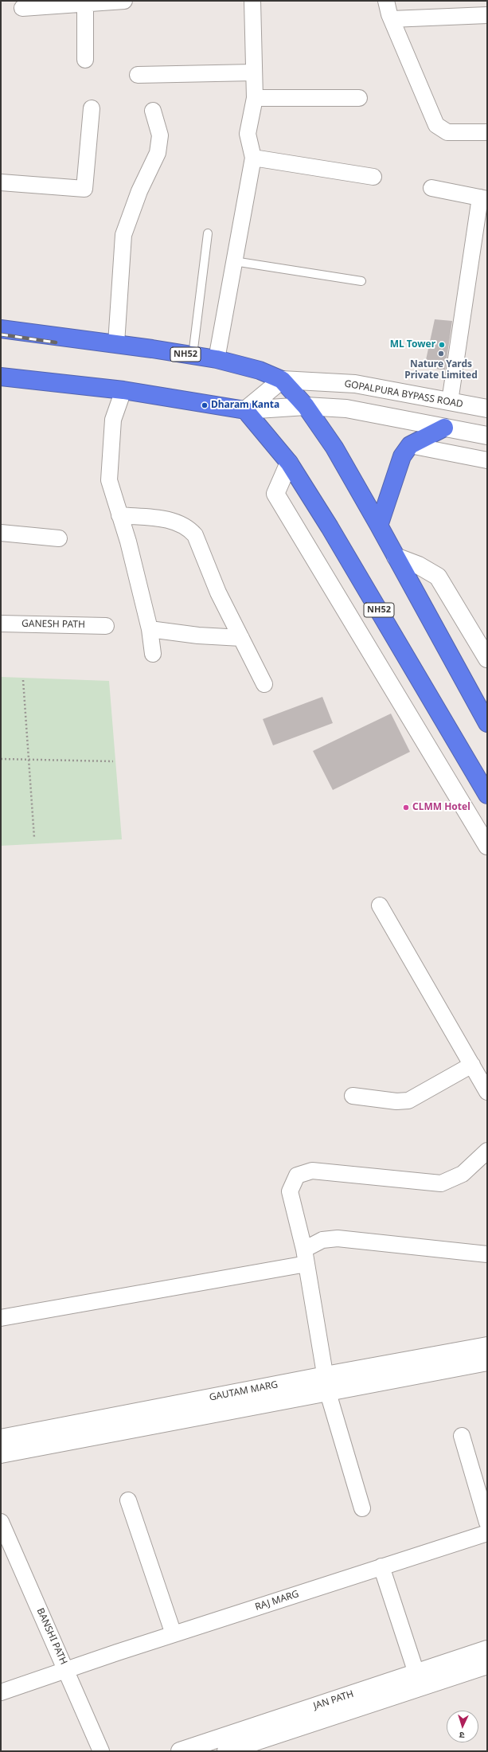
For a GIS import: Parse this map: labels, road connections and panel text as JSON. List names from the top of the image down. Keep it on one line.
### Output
{"streets":{"highway":["NH52"],"street":["GOPALPURA BYPASS ROAD","GANESH PATH","GAUTAM MARG","RAJ MARG","BANSHI PATH","JAN PATH"]},"crossings":[["NH52","GOPALPURA BYPASS ROAD"],["RAJ MARG","BANSHI PATH"]],"places":["ML Tower","Nature Yards Private Limited","Dharam Kanta","CLMM Hotel"],"north":"bottom"}
